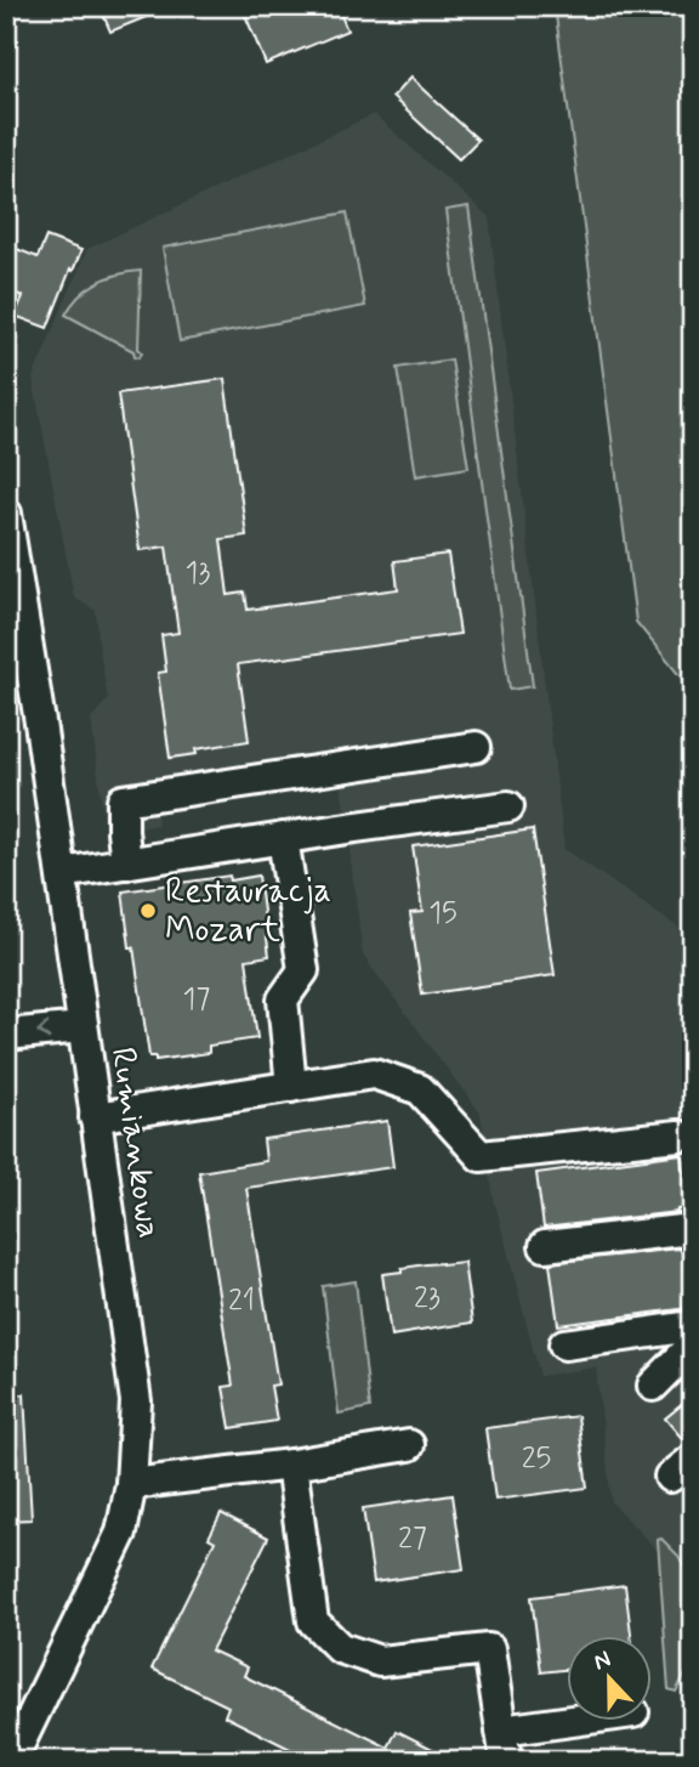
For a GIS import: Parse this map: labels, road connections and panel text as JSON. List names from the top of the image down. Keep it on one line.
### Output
{"streets":{"street":["Rumiankowa"]},"places":["Restauracja Mozart"],"house_numbers":["13","15","17","23","21","25","27"],"north":"top"}
